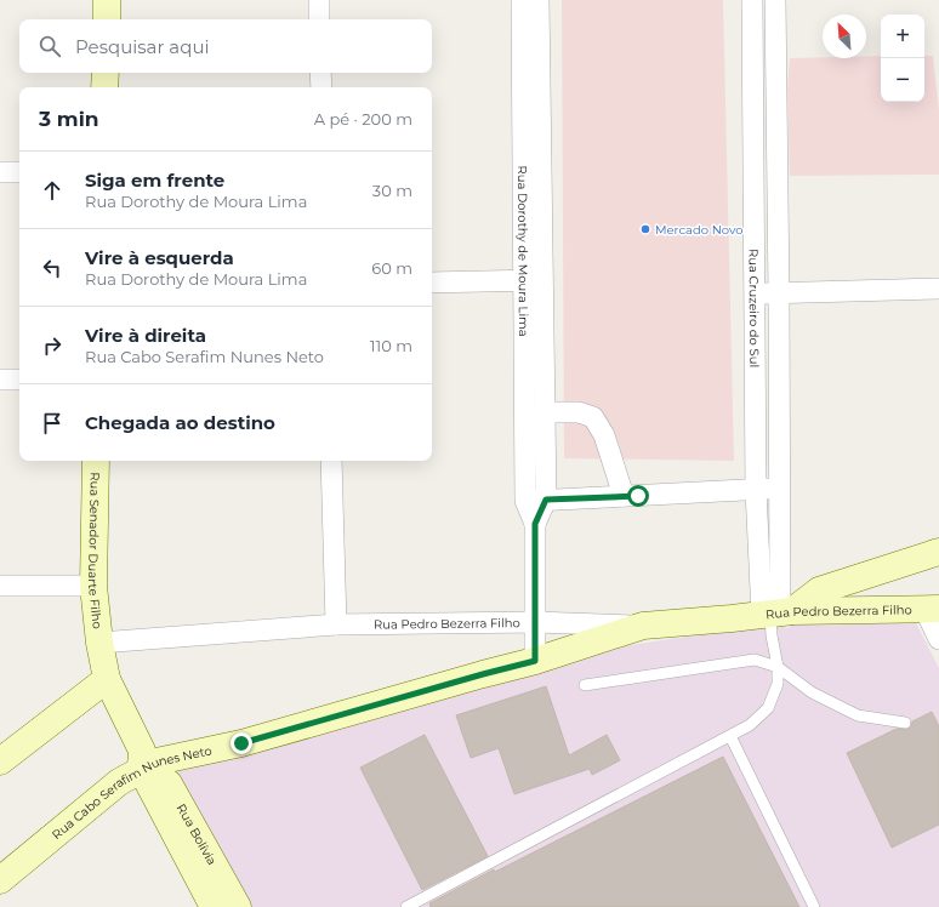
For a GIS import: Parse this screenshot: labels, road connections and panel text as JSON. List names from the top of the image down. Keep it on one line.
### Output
{"streets":{"main road":["Rua Senador Duarte Filho","Rua Pedro Bezerra Filho","Rua Cabo Serafim Nunes Neto","Rua Bolívia"],"street":["Rua Dorothy de Moura Lima","Rua Cruzeiro do Sul"]},"crossings":[["Rua Dorothy de Moura Lima","Rua Pedro Bezerra Filho"],["Rua Dorothy de Moura Lima","Rua Cabo Serafim Nunes Neto"],["Rua Cruzeiro do Sul","Rua Pedro Bezerra Filho"],["Rua Senador Duarte Filho","Rua Pedro Bezerra Filho"],["Rua Senador Duarte Filho","Rua Cabo Serafim Nunes Neto"],["Rua Senador Duarte Filho","Rua Bolívia"],["Rua Pedro Bezerra Filho","Rua Cabo Serafim Nunes Neto"],["Rua Cabo Serafim Nunes Neto","Rua Bolívia"]],"places":["Mercado Novo"],"north":"top left","page":{"map_buttons":["+","−"],"search":"Pesquisar aqui","heading":["3 min","A pé · 200 m"],"list":[["Siga em frente","Rua Dorothy de Moura Lima","30 m"],["Vire à esquerda","Rua Dorothy de Moura Lima","60 m"],["Vire à direita","Rua Cabo Serafim Nunes Neto","110 m"],"Chegada ao destino"]}}
